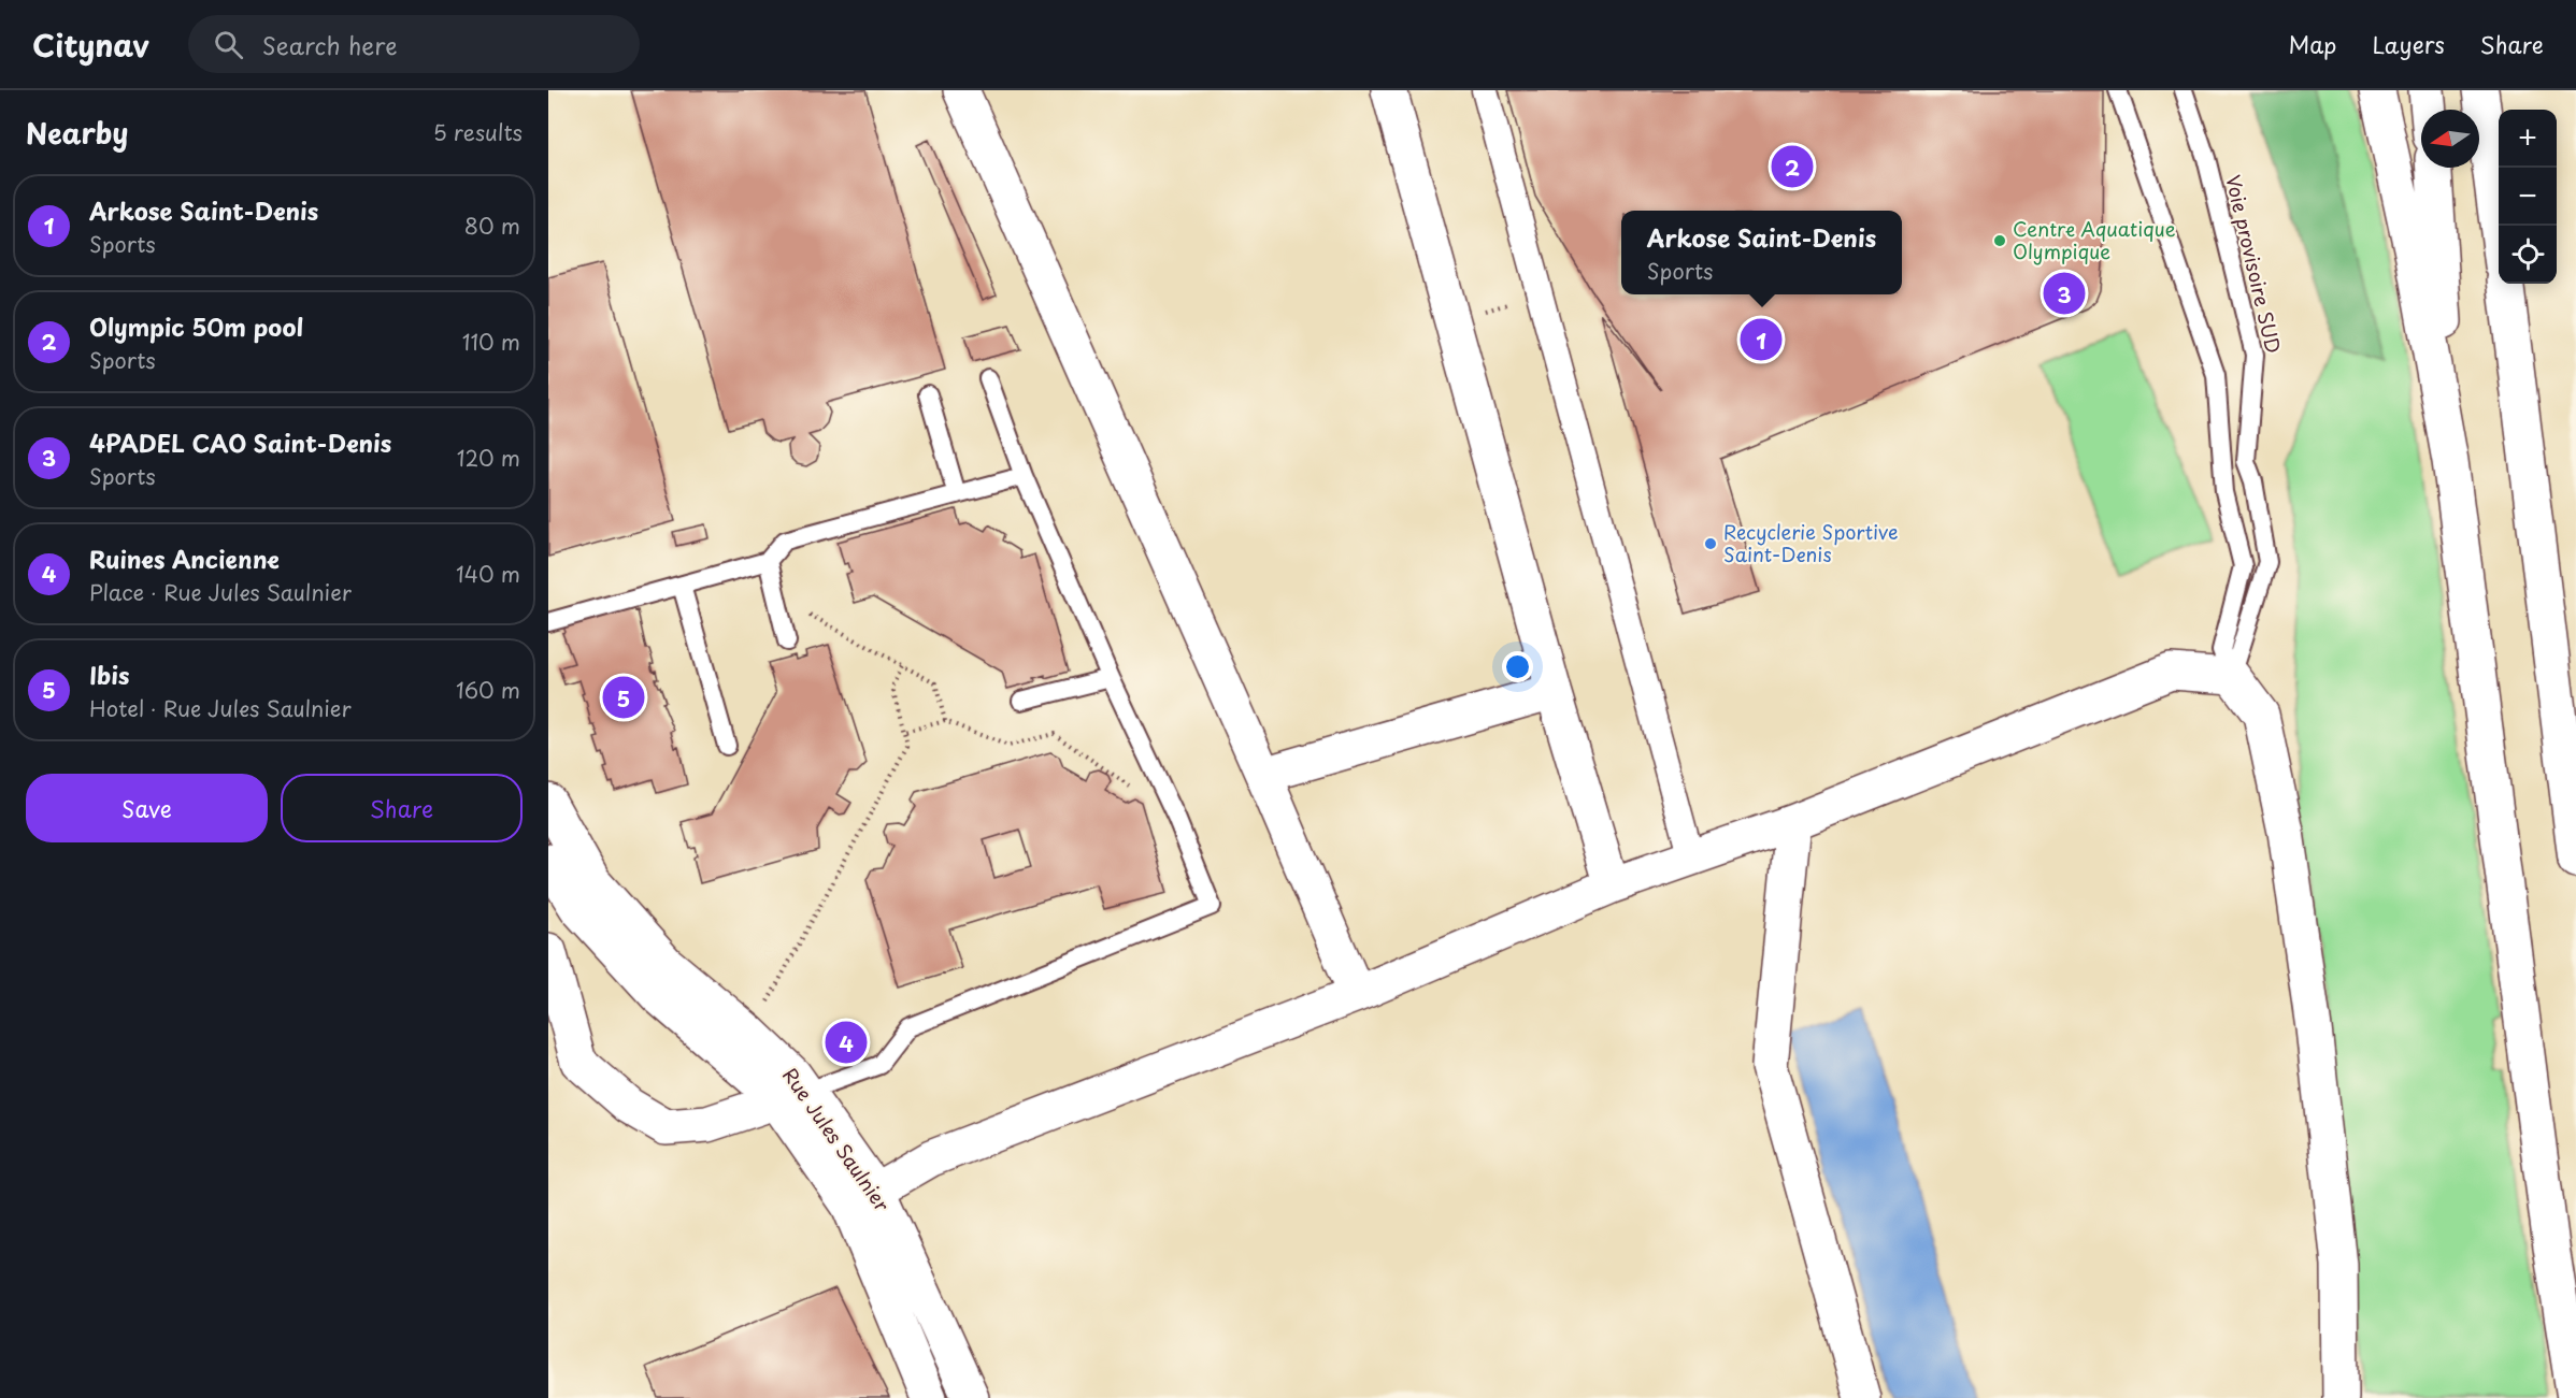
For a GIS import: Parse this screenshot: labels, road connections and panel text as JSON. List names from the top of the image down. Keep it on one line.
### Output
{"streets":{"main road":["Rue Jules Saulnier"],"lane":["Voie provisoire SUD"]},"places":["Centre Aquatique Olympique","Recyclerie Sportive Saint-Denis"],"north":"left","page":{"header":"Citynav","search":"Search here","nav":["Map","Layers","Share"],"heading":["Nearby","5 results"],"map_buttons":["+","−"],"pins":["2","3","1","5","4"],"list":[{"mark":"1","name":"Arkose Saint-Denis","note":"Sports","value":"80 m"},{"mark":"2","name":"Olympic 50m pool","note":"Sports","value":"110 m"},{"mark":"3","name":"4PADEL CAO Saint-Denis","note":"Sports","value":"120 m"},{"mark":"4","name":"Ruines Ancienne","note":"Place · Rue Jules Saulnier","value":"140 m"},{"mark":"5","name":"Ibis","note":"Hotel · Rue Jules Saulnier","value":"160 m"}],"popup":["Arkose Saint-Denis","Sports"],"buttons":["Save","Share"]}}
